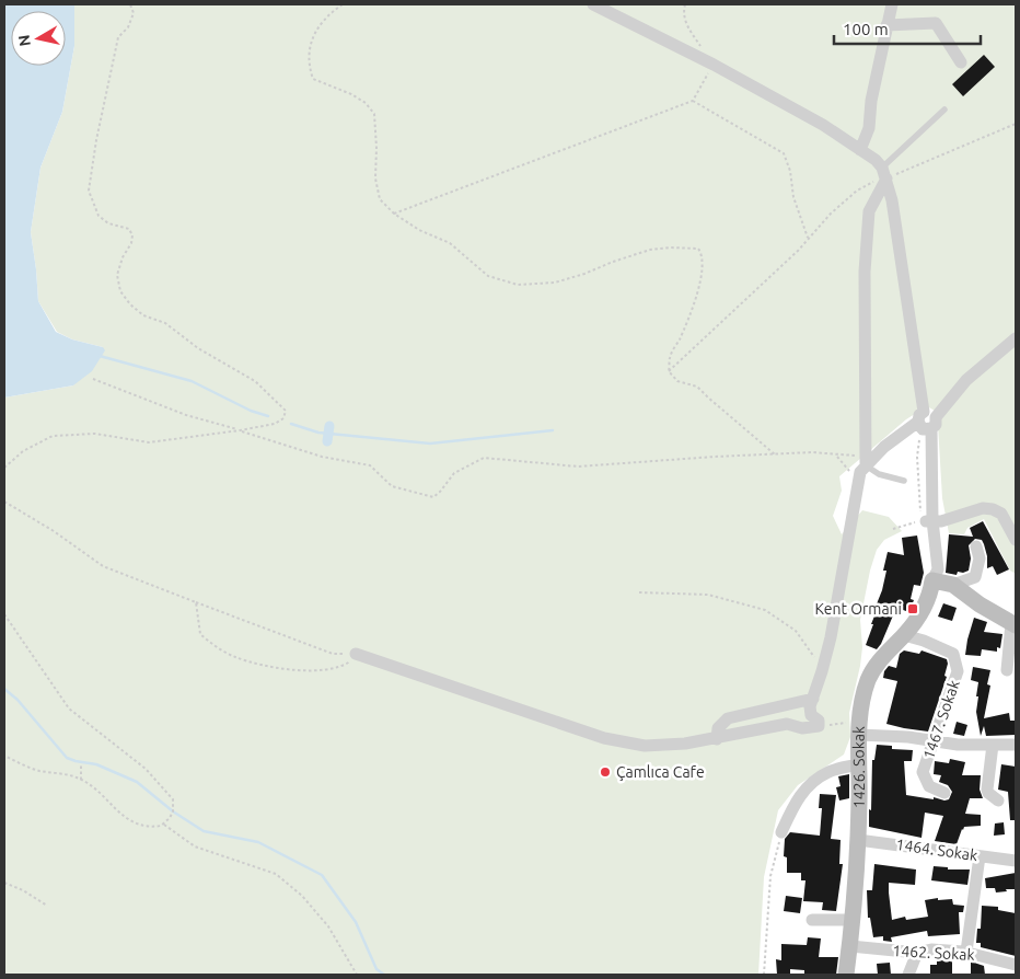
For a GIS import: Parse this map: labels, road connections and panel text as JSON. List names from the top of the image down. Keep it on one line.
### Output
{"streets":{"main road":["1426. Sokak"],"street":["1467. Sokak","1464. Sokak","1462. Sokak"]},"crossings":[["1467. Sokak","1426. Sokak"],["1426. Sokak","1464. Sokak"],["1426. Sokak","1462. Sokak"]],"places":{"transit":["Kent Ormani"],"other":["Çamlıca Cafe"]},"scale_bar":"100 m","north":"left"}
